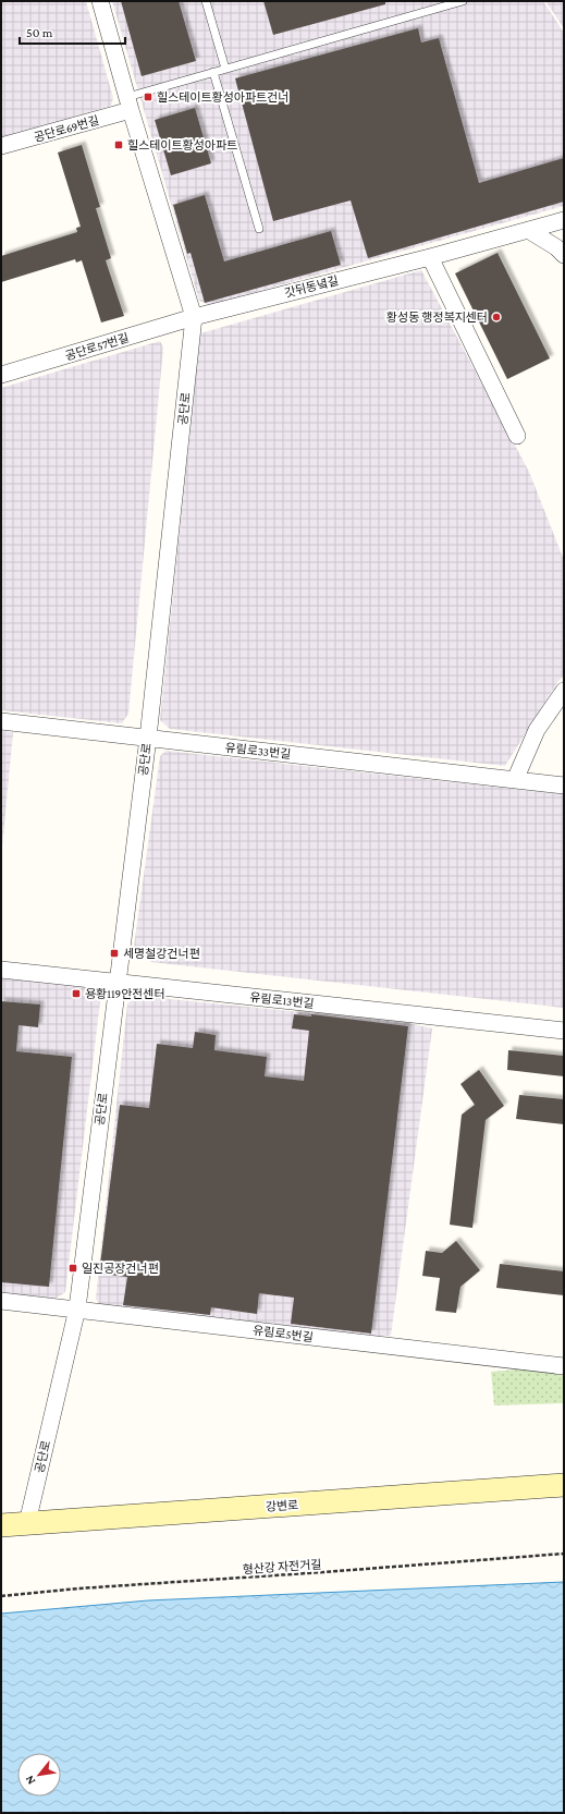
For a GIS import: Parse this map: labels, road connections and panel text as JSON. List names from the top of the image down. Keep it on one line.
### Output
{"streets":{"street":["공단로69번길","갓뒤동녘길","공단로57번길","공단로","유림로33번길","유림로13번길","유림로5번길","강변로"],"path":["형산강 자전거길"]},"crossings":[["공단로69번길","공단로"],["갓뒤동녘길","공단로57번길"],["갓뒤동녘길","공단로"],["공단로57번길","공단로"],["공단로","유림로33번길"],["공단로","유림로13번길"],["공단로","유림로5번길"],["공단로","강변로"]],"places":{"transit":["힐스테이트황성아파트건너","힐스테이트황성아파트","세명철강건너편","용황119안전센터","일진공장건너편"],"other":["황성동 행정복지센터"]},"scale_bar":"50 m","north":"bottom left"}
